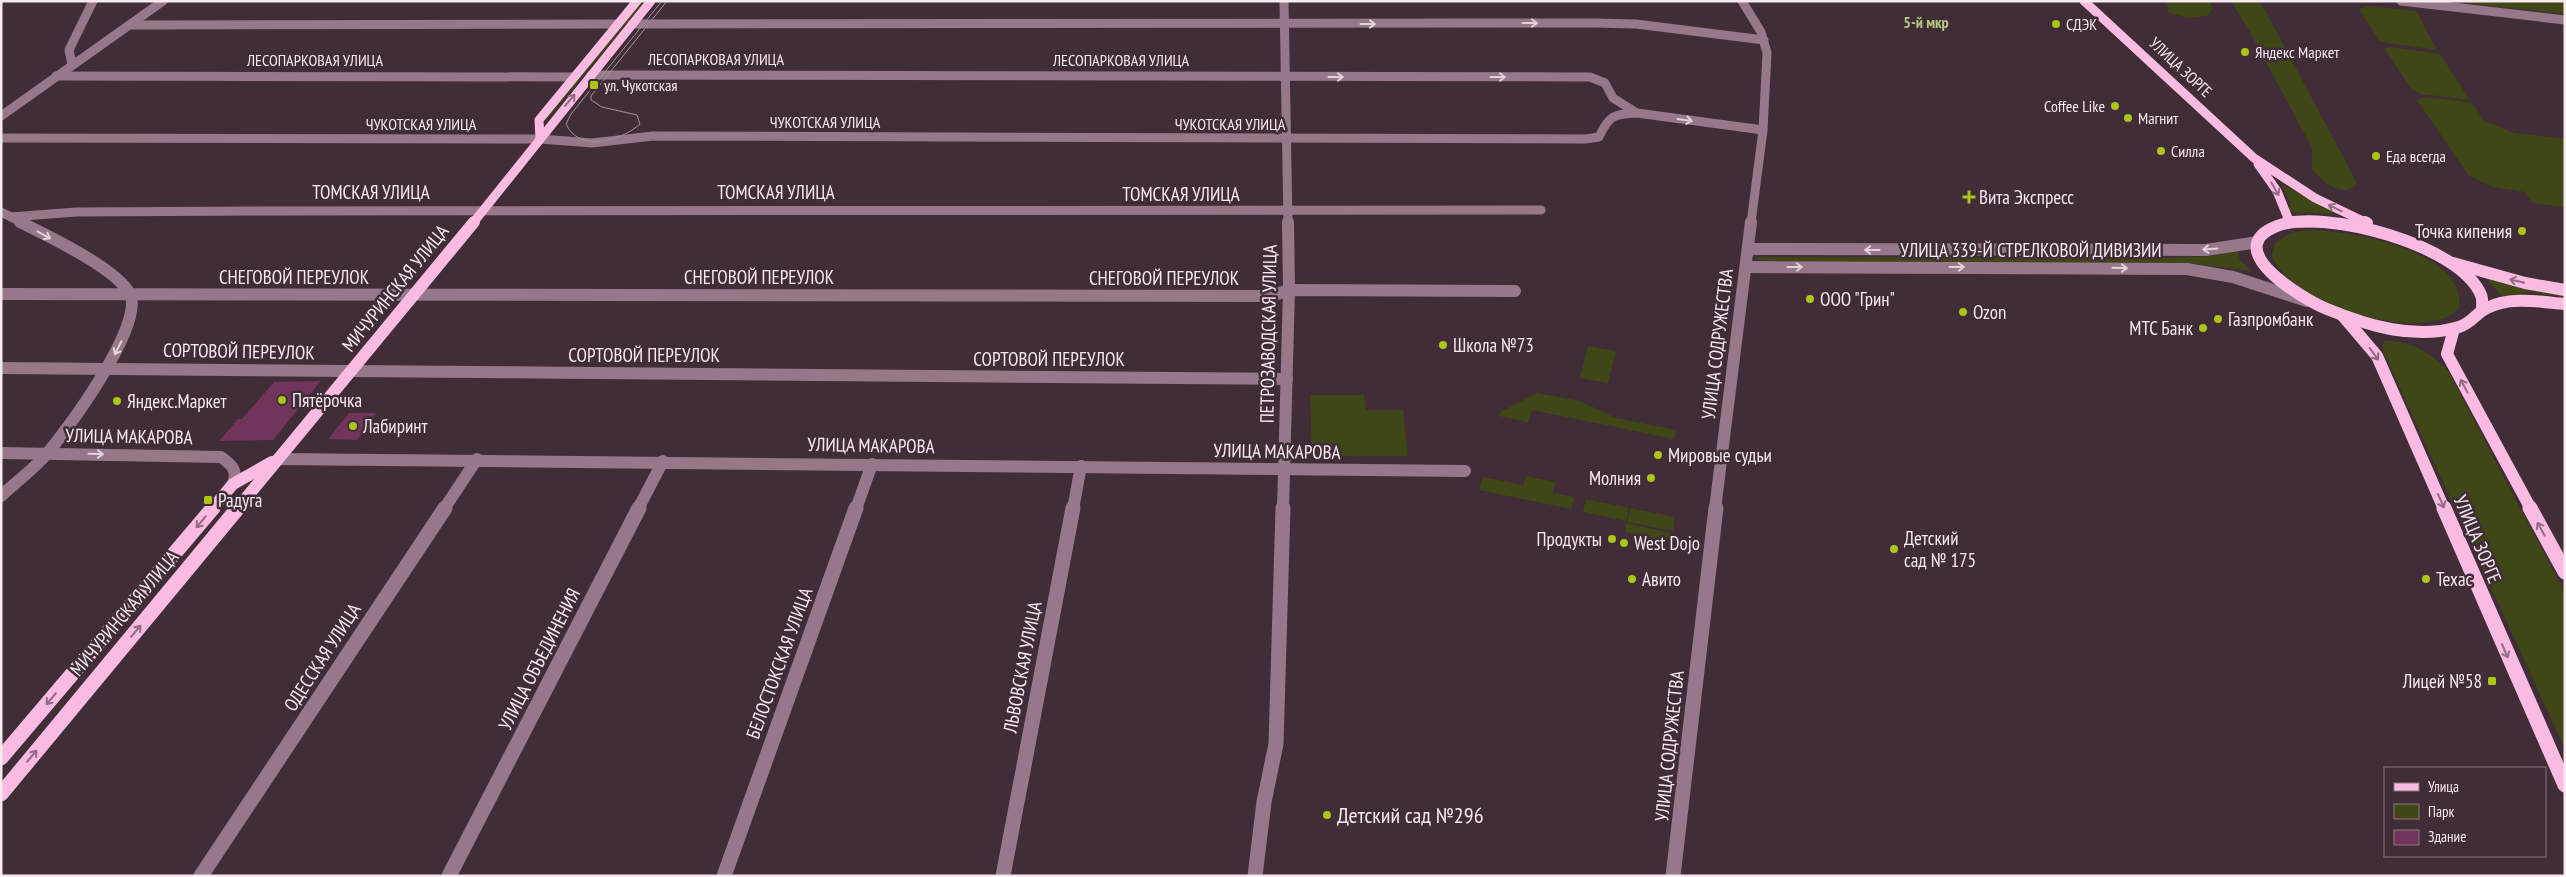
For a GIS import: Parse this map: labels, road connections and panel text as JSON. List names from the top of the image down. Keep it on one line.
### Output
{"streets":{"main road":["УЛИЦА ЗОРГЕ","МИЧУРИНСКАЯ УЛИЦА"],"street":["ЛЕСОПАРКОВАЯ УЛИЦА","ЧУКОТСКАЯ УЛИЦА","ТОМСКАЯ УЛИЦА","УЛИЦА 339-Й СТРЕЛКОВОЙ ДИВИЗИИ","СНЕГОВОЙ ПЕРЕУЛОК","ПЕТРОЗАВОДСКАЯ УЛИЦА","УЛИЦА СОДРУЖЕСТВА","СОРТОВОЙ ПЕРЕУЛОК","УЛИЦА МАКАРОВА","ОДЕССКАЯ УЛИЦА","УЛИЦА ОБЪЕДИНЕНИЯ","БЕЛОСТОКСКАЯ УЛИЦА","ЛЬВОВСКАЯ УЛИЦА"]},"crossings":[["ЛЕСОПАРКОВАЯ УЛИЦА","ЧУКОТСКАЯ УЛИЦА"],["ЛЕСОПАРКОВАЯ УЛИЦА","МИЧУРИНСКАЯ УЛИЦА"],["ЛЕСОПАРКОВАЯ УЛИЦА","ПЕТРОЗАВОДСКАЯ УЛИЦА"],["ЧУКОТСКАЯ УЛИЦА","МИЧУРИНСКАЯ УЛИЦА"],["ЧУКОТСКАЯ УЛИЦА","ПЕТРОЗАВОДСКАЯ УЛИЦА"],["ТОМСКАЯ УЛИЦА","МИЧУРИНСКАЯ УЛИЦА"],["ТОМСКАЯ УЛИЦА","ПЕТРОЗАВОДСКАЯ УЛИЦА"],["УЛИЦА 339-Й СТРЕЛКОВОЙ ДИВИЗИИ","УЛИЦА СОДРУЖЕСТВА"],["СНЕГОВОЙ ПЕРЕУЛОК","МИЧУРИНСКАЯ УЛИЦА"],["СНЕГОВОЙ ПЕРЕУЛОК","ПЕТРОЗАВОДСКАЯ УЛИЦА"],["МИЧУРИНСКАЯ УЛИЦА","СОРТОВОЙ ПЕРЕУЛОК"],["МИЧУРИНСКАЯ УЛИЦА","УЛИЦА МАКАРОВА"],["ПЕТРОЗАВОДСКАЯ УЛИЦА","СОРТОВОЙ ПЕРЕУЛОК"],["ПЕТРОЗАВОДСКАЯ УЛИЦА","УЛИЦА МАКАРОВА"],["УЛИЦА МАКАРОВА","ОДЕССКАЯ УЛИЦА"],["УЛИЦА МАКАРОВА","УЛИЦА ОБЪЕДИНЕНИЯ"],["УЛИЦА МАКАРОВА","БЕЛОСТОКСКАЯ УЛИЦА"],["УЛИЦА МАКАРОВА","ЛЬВОВСКАЯ УЛИЦА"]],"districts":["5-й мкр"],"places":{"other":["СДЭК","Яндекс Маркет","Coffee Like","Магнит","Силла","Еда всегда","Точка кипения","ООО \"Грин\"","Ozon","Газпромбанк","МТС Банк","Школа №73","Пятёрочка","Яндекс.Маркет","Лабиринт","Мировые судьи","Молния","Продукты","West Dojo","Детский сад № 175","Авито","Техас","Детский сад №296"],"transit":["ул. Чукотская","Радуга","Лицей №58"],"health":["Вита Экспресс"]},"legend":["Улица","Парк","Здание"]}
